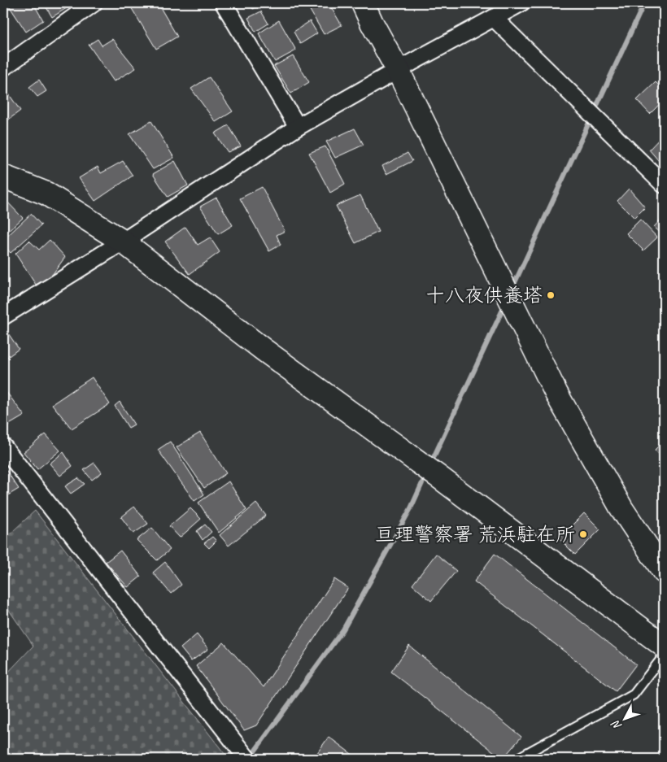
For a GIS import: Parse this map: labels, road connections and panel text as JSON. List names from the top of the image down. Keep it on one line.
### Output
{"places":["十八夜供養塔","亘理警察署 荒浜駐在所"],"north":"bottom left"}
